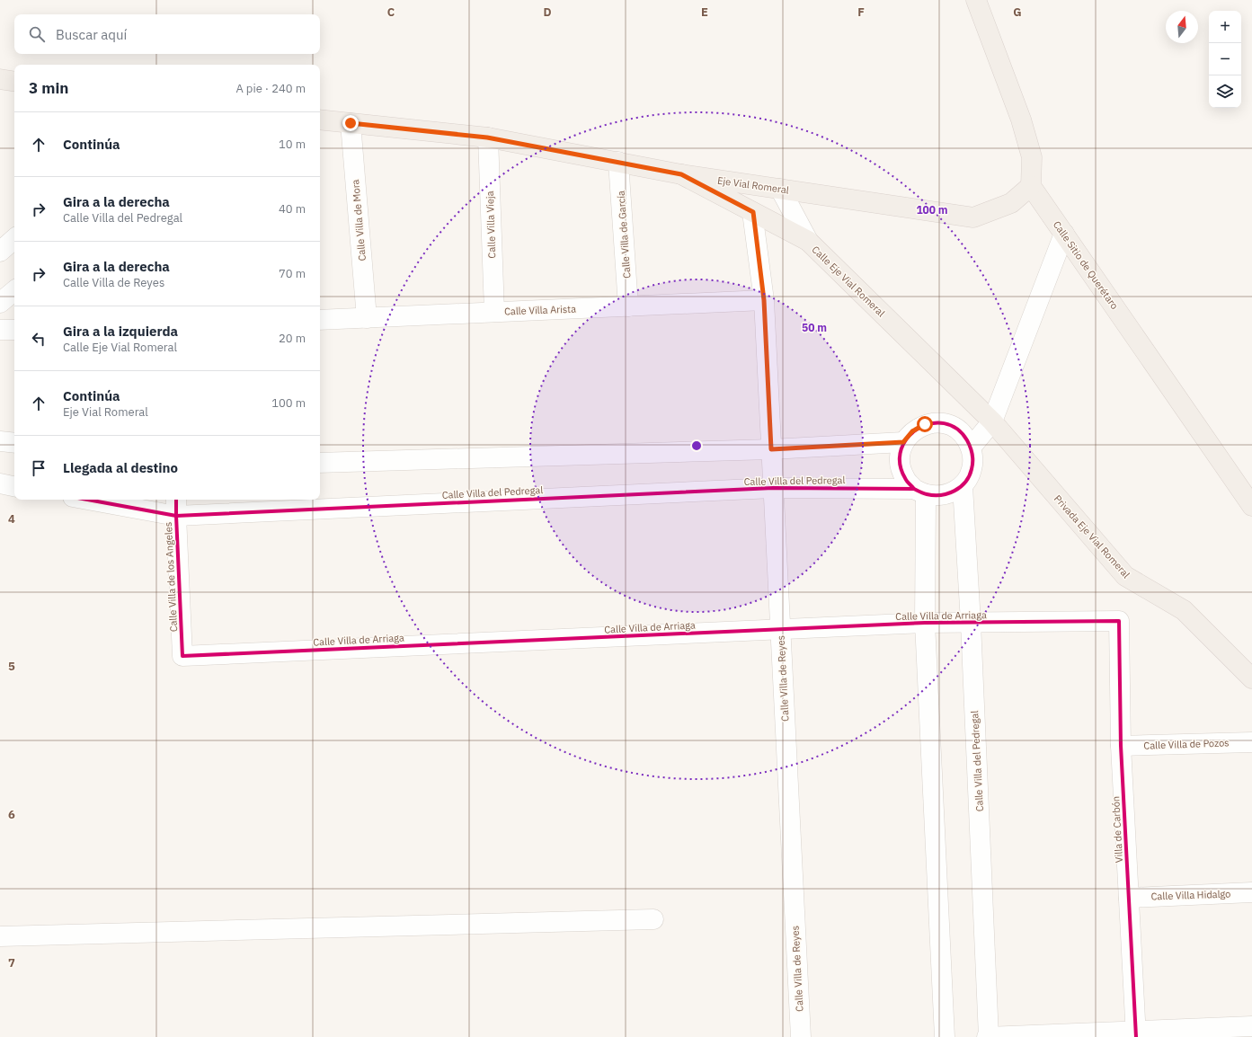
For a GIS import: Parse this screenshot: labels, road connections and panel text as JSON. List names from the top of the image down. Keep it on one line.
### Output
{"streets":{"main road":["Eje Vial Romeral","Calle Sitio de Querétaro","Calle Eje Vial Romeral","Privada Eje Vial Romeral"],"street":["Calle Villa de Mora","Calle Villa Vieja","Calle Villa de García","Calle Villa Arista","Calle Villa del Pedregal","Calle Villa de los Angeles","Calle Villa de Arriaga","Calle Villa de Reyes","Calle Villa de Pozos","Villa de Carbón","Calle Villa Hidalgo"]},"crossings":[["Eje Vial Romeral","Calle Villa de Mora"],["Eje Vial Romeral","Calle Villa Vieja"],["Eje Vial Romeral","Calle Villa de García"],["Eje Vial Romeral","Calle Sitio de Querétaro"],["Eje Vial Romeral","Calle Eje Vial Romeral"],["Calle Villa de Mora","Calle Villa Arista"],["Calle Villa Vieja","Calle Villa Arista"],["Calle Villa de García","Calle Villa Arista"],["Calle Eje Vial Romeral","Privada Eje Vial Romeral"],["Calle Eje Vial Romeral","Calle Villa de Reyes"],["Calle Villa Arista","Calle Villa de Reyes"],["Calle Villa del Pedregal","Calle Villa de los Angeles"],["Calle Villa del Pedregal","Calle Villa de Arriaga"],["Calle Villa del Pedregal","Calle Villa de Reyes"],["Calle Villa de los Angeles","Calle Villa de Arriaga"],["Calle Villa de Arriaga","Calle Villa de Reyes"],["Calle Villa de Arriaga","Villa de Carbón"],["Calle Villa de Pozos","Villa de Carbón"],["Villa de Carbón","Calle Villa Hidalgo"]],"north":"top","page":{"map_buttons":["+","−"],"search":"Buscar aquí","heading":["3 min","A pie · 240 m"],"list":[["Continúa","10 m"],["Gira a la derecha","Calle Villa del Pedregal","40 m"],["Gira a la derecha","Calle Villa de Reyes","70 m"],["Gira a la izquierda","Calle Eje Vial Romeral","20 m"],["Continúa","Eje Vial Romeral","100 m"],"Llegada al destino"]},"grid":{"columns":["C","D","E","F","G"],"rows":["4","5","6","7"]},"rings":["100 m","50 m"]}
